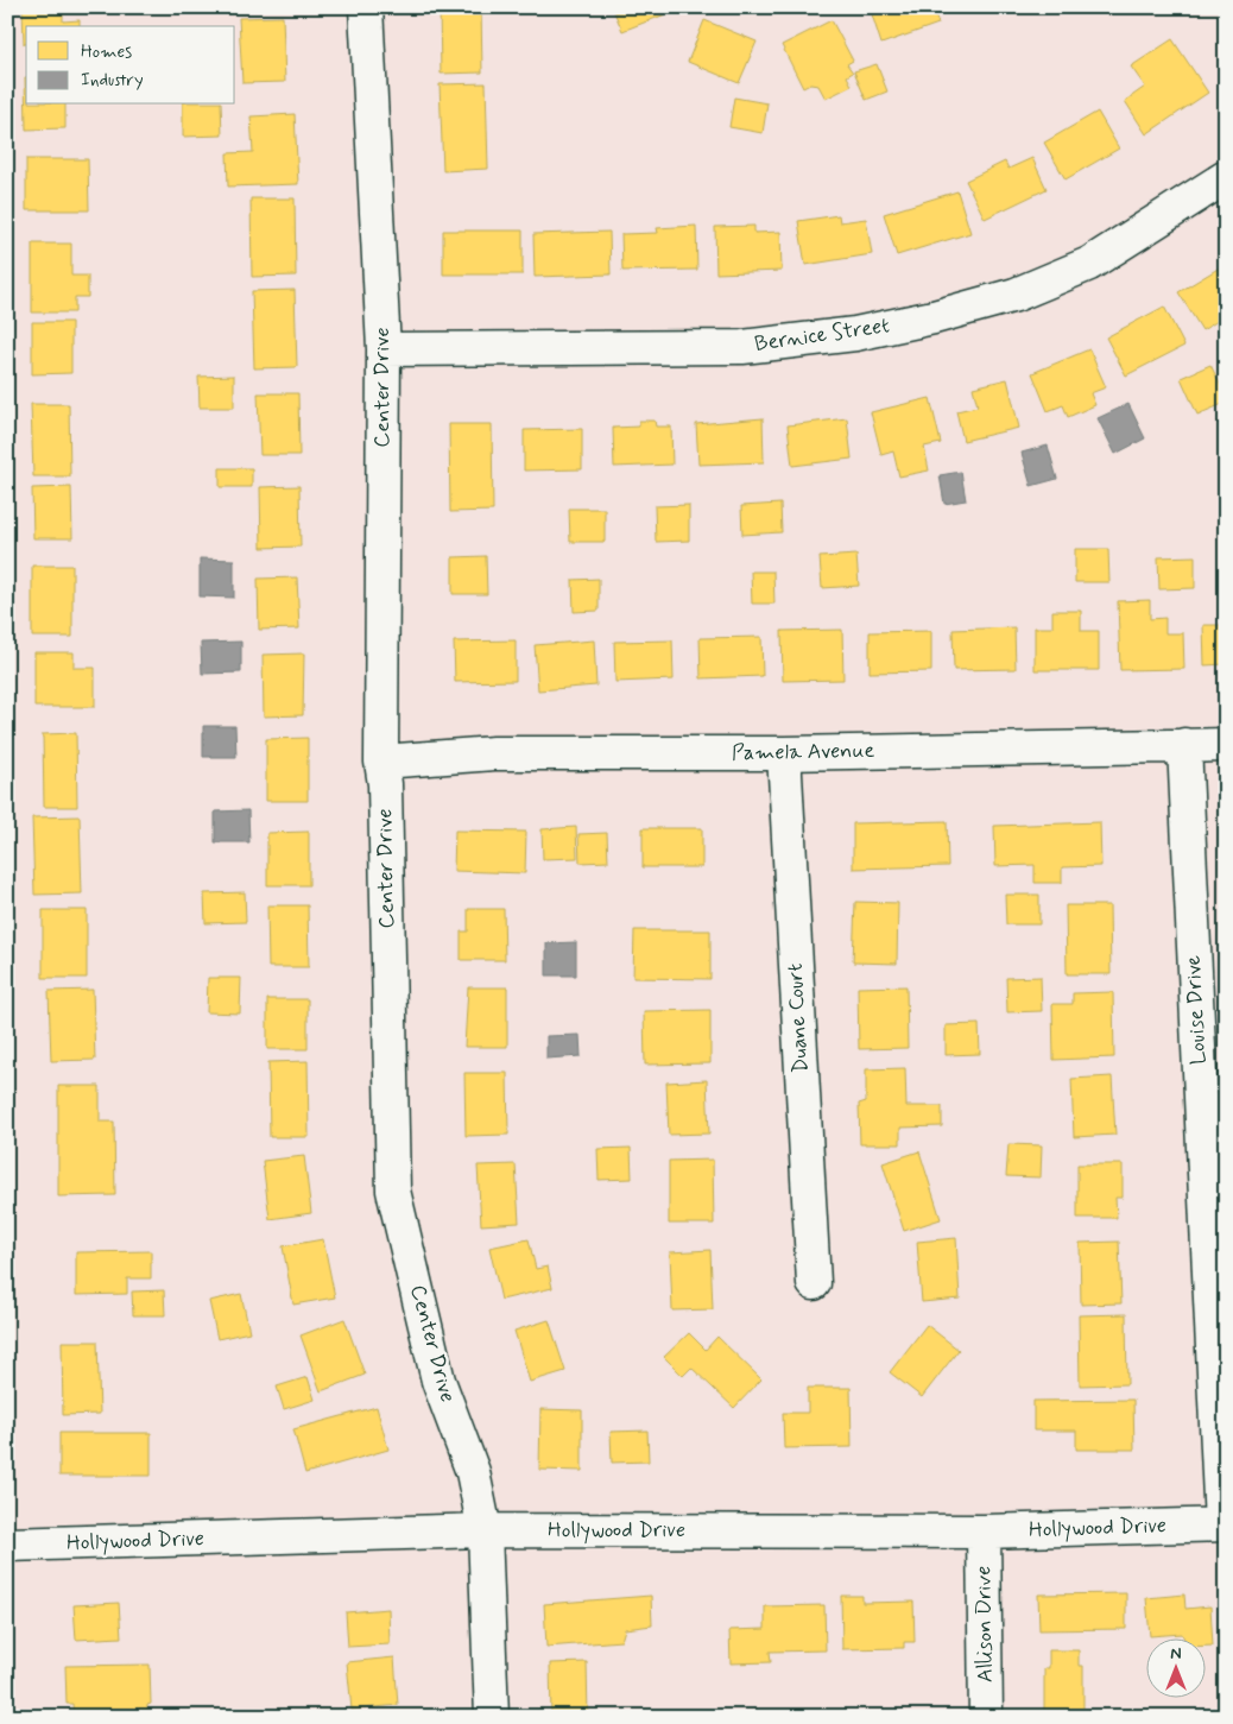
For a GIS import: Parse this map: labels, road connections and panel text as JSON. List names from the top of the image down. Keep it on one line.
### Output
{"streets":{"street":["Bernice Street","Center Drive","Pamela Avenue","Louise Drive","Duane Court","Hollywood Drive","Allison Drive"]},"crossings":[["Bernice Street","Center Drive"],["Center Drive","Pamela Avenue"],["Center Drive","Hollywood Drive"],["Pamela Avenue","Louise Drive"],["Pamela Avenue","Duane Court"],["Louise Drive","Hollywood Drive"],["Hollywood Drive","Allison Drive"]],"legend":["Homes","Industry"],"north":"top"}
